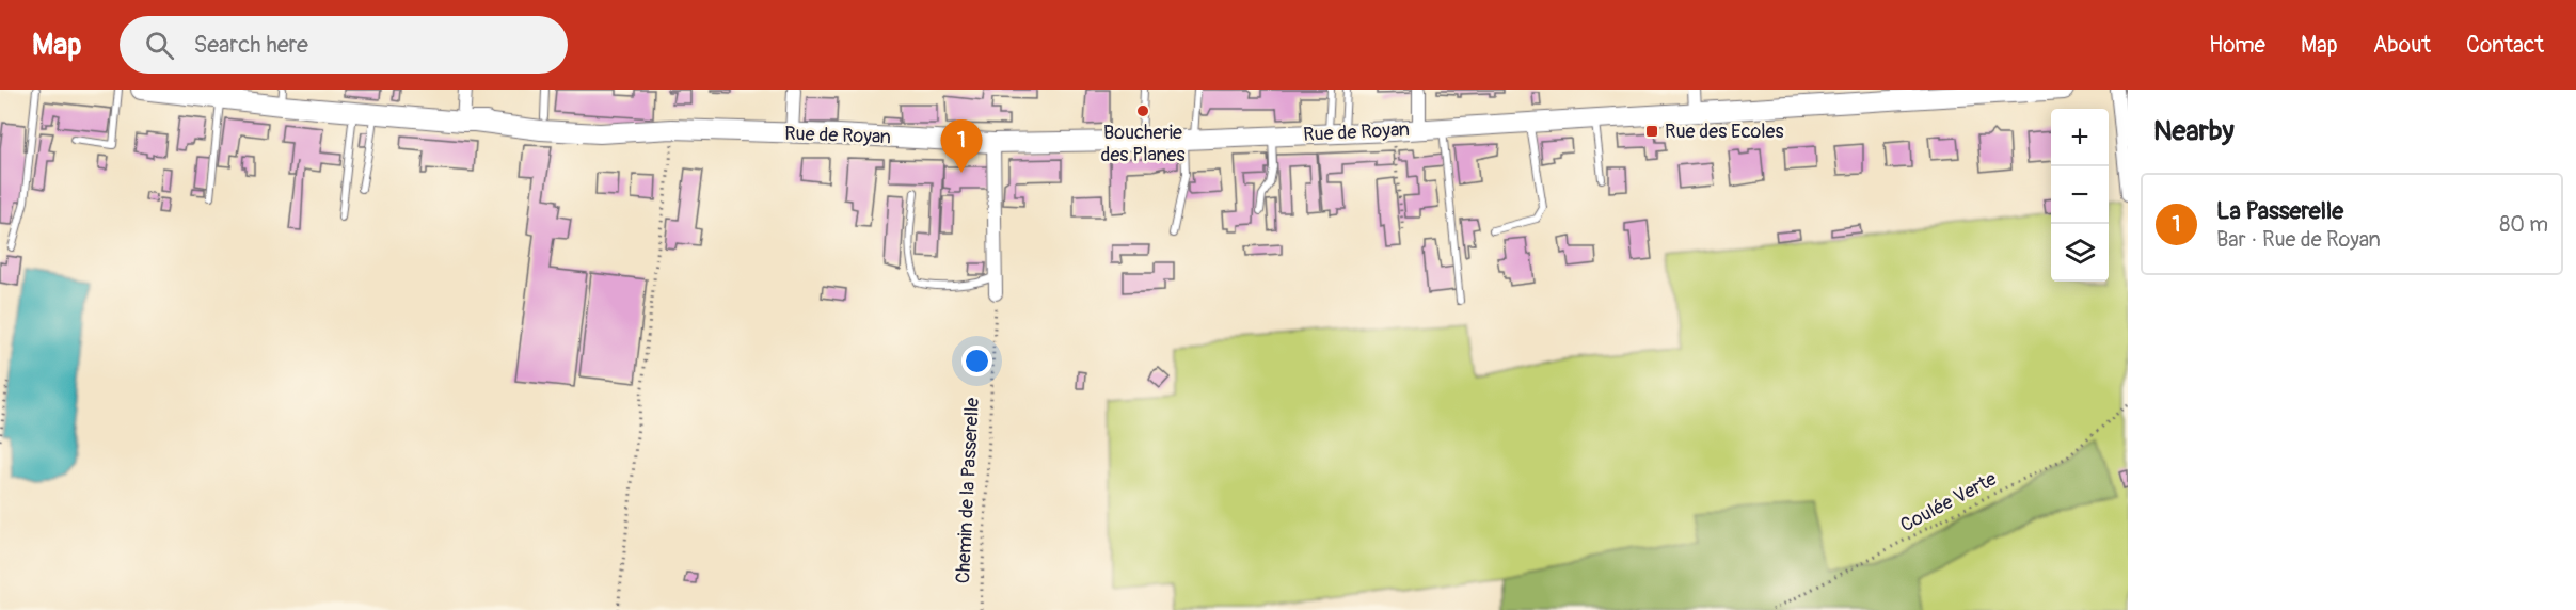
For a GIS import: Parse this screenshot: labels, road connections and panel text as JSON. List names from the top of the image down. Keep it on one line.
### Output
{"streets":{"main road":["Rue de Royan"],"path":["Chemin de la Passerelle","Coulée Verte"]},"places":{"other":["Boucherie des Planes"],"transit":["Rue des Ecoles"]},"page":{"header":"Map","search":"Search here","nav":["Home","Map","About","Contact"],"heading":"Nearby","map_buttons":["+","−"],"pins":"1","list":[{"mark":"1","name":"La Passerelle","note":"Bar · Rue de Royan","value":"80 m"}]}}
